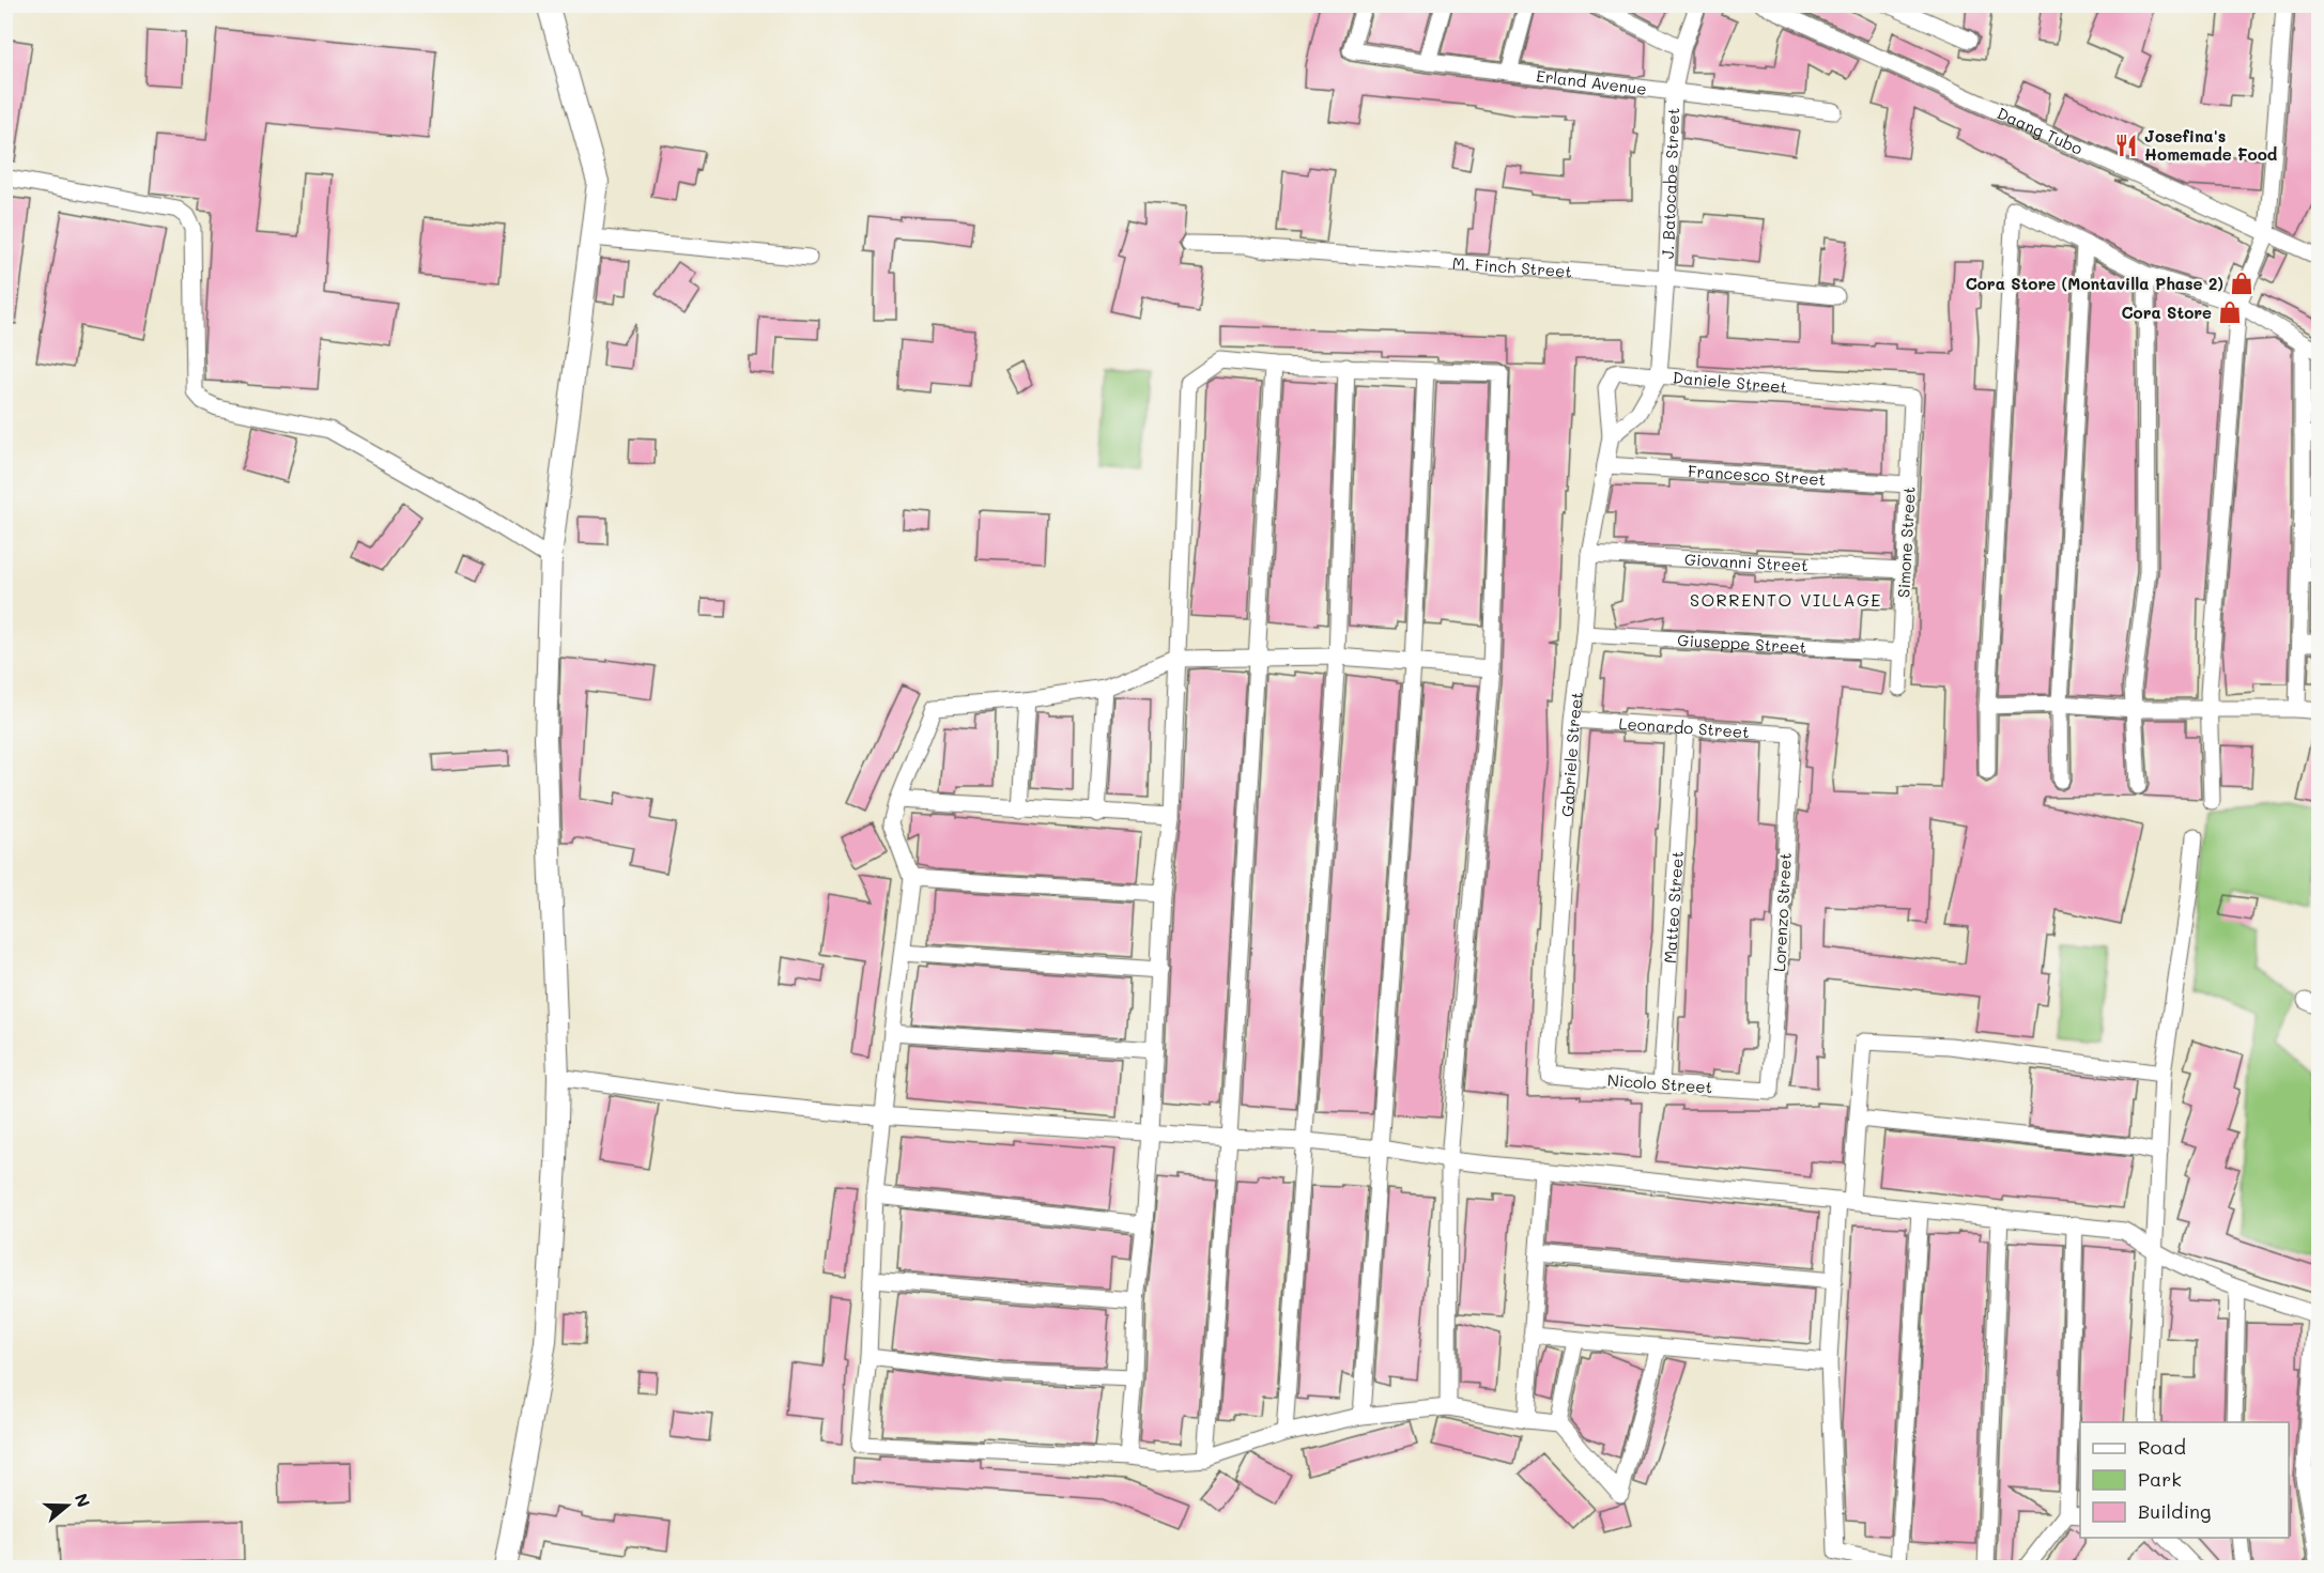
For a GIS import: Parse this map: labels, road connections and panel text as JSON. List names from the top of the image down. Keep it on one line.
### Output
{"streets":{"street":["Erland Avenue","Daang Tubo","J. Batocabe Street","M. Finch Street","Daniele Street","Francesco Street","Simone Street","Giovanni Street","Giuseppe Street","Leonardo Street","Gabriele Street","Matteo Street","Lorenzo Street","Nicolo Street"]},"crossings":[["Erland Avenue","J. Batocabe Street"],["J. Batocabe Street","M. Finch Street"],["J. Batocabe Street","Daniele Street"],["Daniele Street","Simone Street"],["Daniele Street","Gabriele Street"],["Francesco Street","Simone Street"],["Francesco Street","Gabriele Street"],["Simone Street","Giovanni Street"],["Simone Street","Giuseppe Street"],["Giovanni Street","Gabriele Street"],["Giuseppe Street","Gabriele Street"],["Leonardo Street","Gabriele Street"],["Leonardo Street","Matteo Street"],["Leonardo Street","Lorenzo Street"],["Gabriele Street","Nicolo Street"],["Matteo Street","Nicolo Street"],["Lorenzo Street","Nicolo Street"]],"districts":["SORRENTO VILLAGE"],"places":{"restaurant":["Josefina's Homemade Food"],"shop":["Cora Store (Montavilla Phase 2)","Cora Store"]},"legend":["Road","Park","Building"],"north":"right"}
